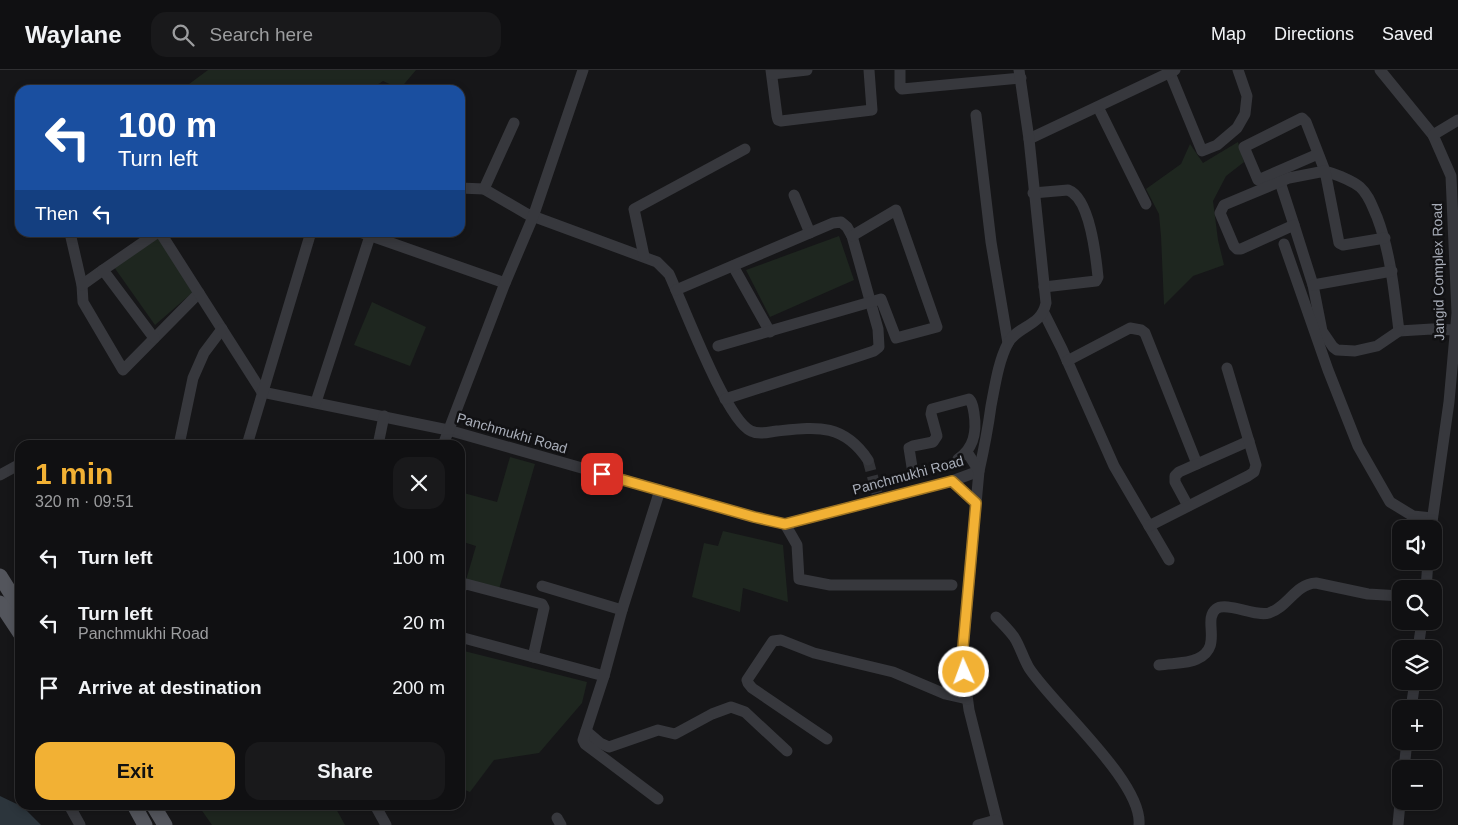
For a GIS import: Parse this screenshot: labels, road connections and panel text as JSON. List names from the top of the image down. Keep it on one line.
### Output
{"streets":{"street":["Jangid Complex Road","Panchmukhi Road"]},"page":{"header":"Waylane","search":"Search here","nav":["Map","Directions","Saved"],"turn":["100 m","Turn left"],"then":"Then","heading":["1 min","320 m · 09:51"],"map_buttons":["+","−"],"list":[{"name":"Turn left","value":"100 m"},{"name":"Turn left","note":"Panchmukhi Road","value":"20 m"},{"name":"Arrive at destination","value":"200 m"}],"buttons":["Exit","Share"]}}
